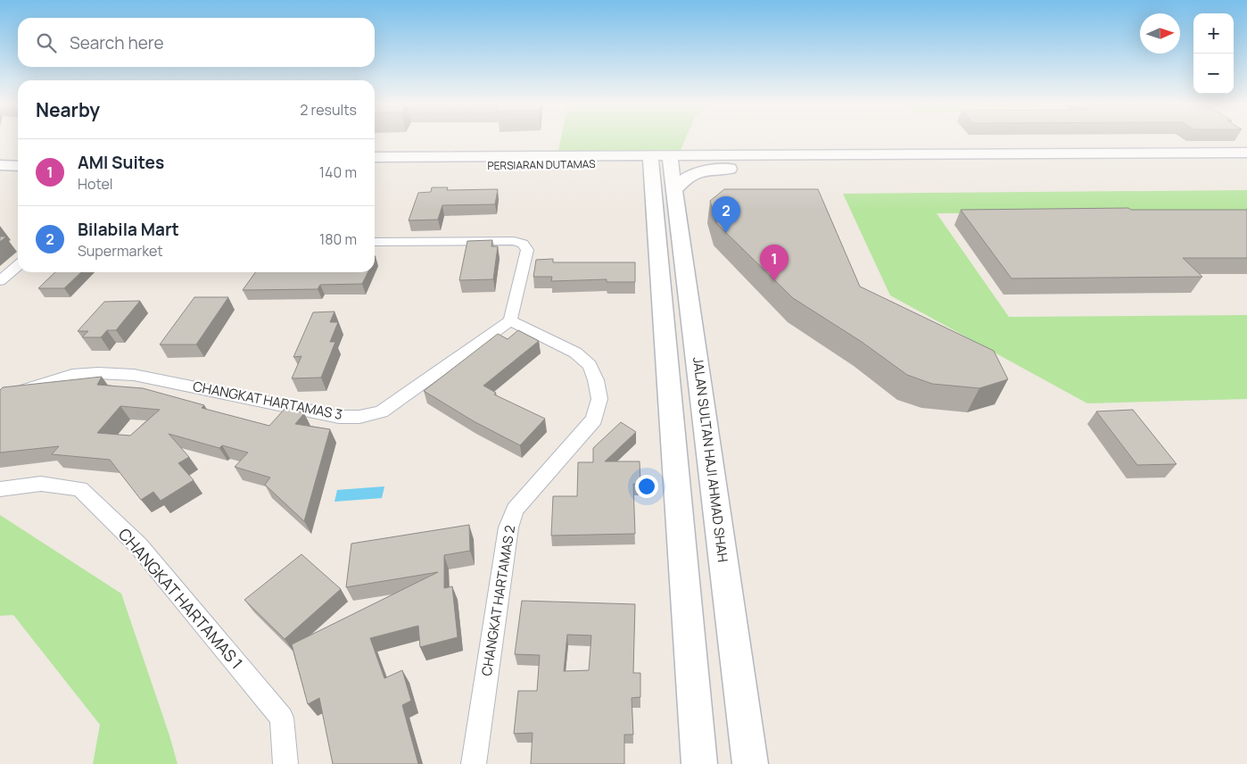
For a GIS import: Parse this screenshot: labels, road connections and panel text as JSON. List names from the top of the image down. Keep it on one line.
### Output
{"streets":{"street":["PERSIARAN DUTAMAS","CHANGKAT HARTAMAS 3","JALAN SULTAN HAJI AHMAD SHAH","CHANGKAT HARTAMAS 1","CHANGKAT HARTAMAS 2"]},"crossings":[["PERSIARAN DUTAMAS","JALAN SULTAN HAJI AHMAD SHAH"],["CHANGKAT HARTAMAS 3","CHANGKAT HARTAMAS 2"]],"north":"right","page":{"map_buttons":["+","−"],"search":"Search here","heading":["Nearby","2 results"],"list":[{"mark":"1","name":"AMI Suites","note":"Hotel","value":"140 m"},{"mark":"2","name":"Bilabila Mart","note":"Supermarket","value":"180 m"}],"pins":["2","1"]}}
